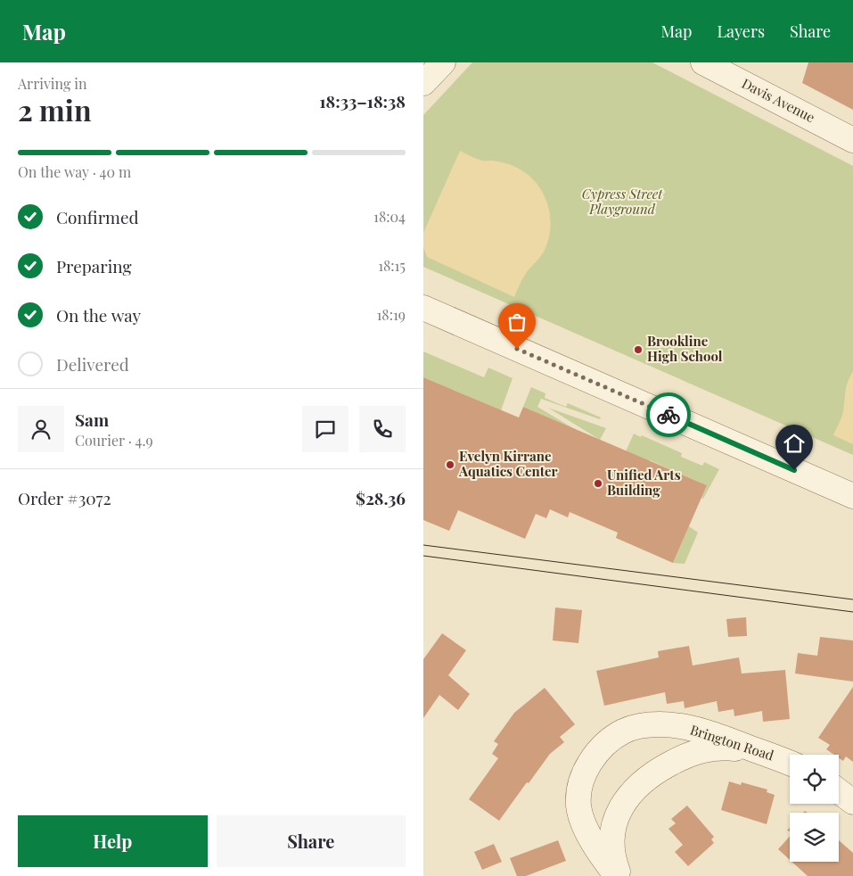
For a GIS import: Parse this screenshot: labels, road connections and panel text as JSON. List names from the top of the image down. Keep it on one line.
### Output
{"streets":{"street":["Davis Avenue","Brington Road"]},"parks":["Cypress Street Playground"],"places":["Brookline High School","Evelyn Kirrane Aquatics Center","Unified Arts Building"],"page":{"header":"Map","nav":["Map","Layers","Share"],"heading":["2 min","Arriving in","18:33–18:38"],"panel":["Sam","Courier · 4.9","Order #3072","$28.36"],"bar":"On the way · 40 m","list":[["Confirmed","18:04"],["Preparing","18:15"],["On the way","18:19"],"Delivered"],"buttons":["Help","Share"]}}
